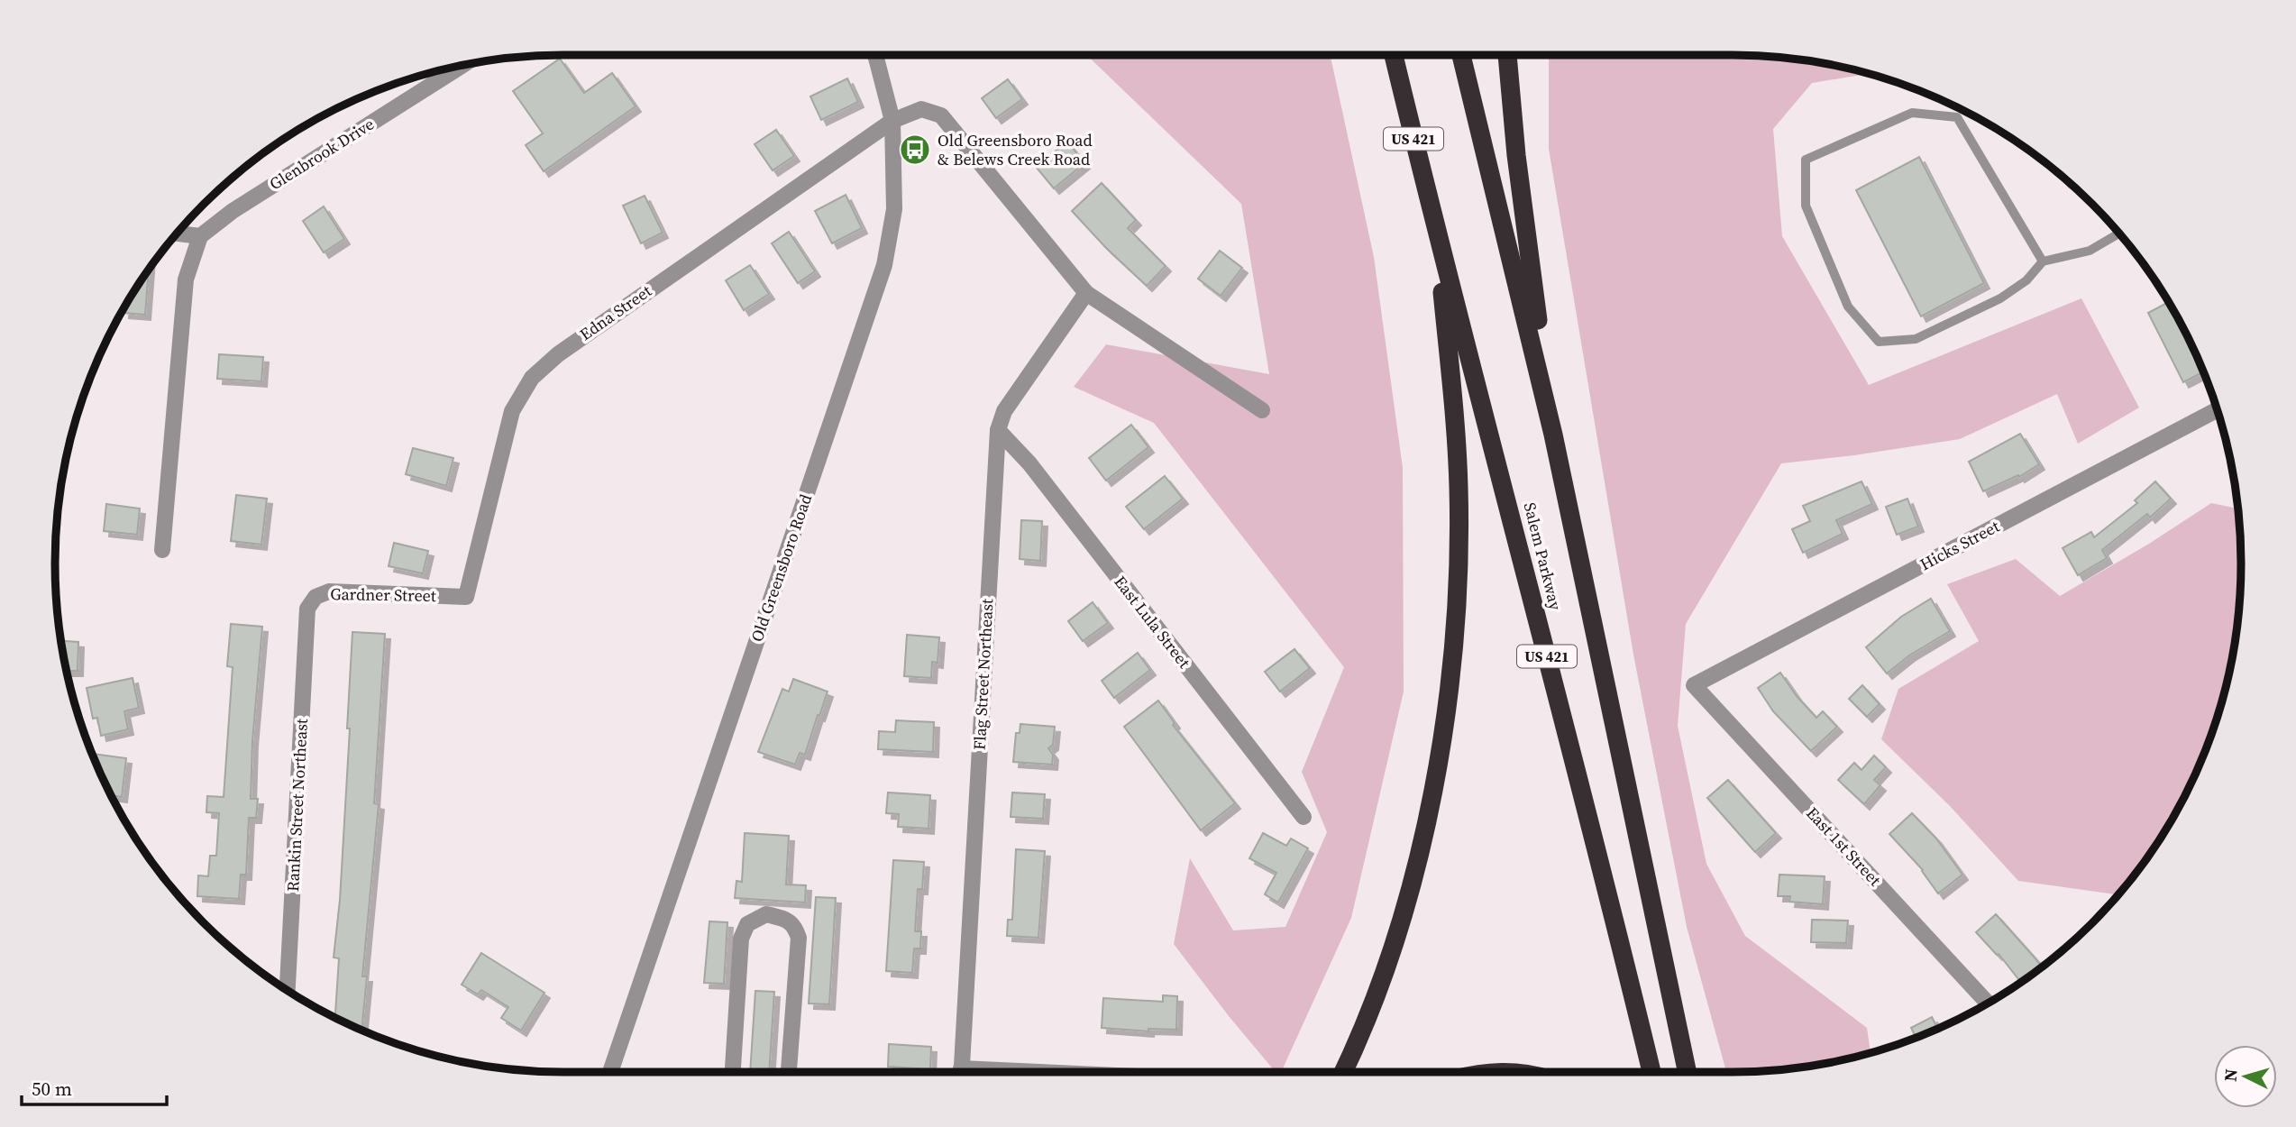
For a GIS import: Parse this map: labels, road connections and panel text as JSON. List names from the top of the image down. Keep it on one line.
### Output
{"streets":{"highway":["US 421","Salem Parkway"],"street":["Glenbrook Drive","Edna Street","Hicks Street","Old Greensboro Road","Gardner Street","East Lula Street","Flag Street Northeast","Rankin Street Northeast","East 1st Street"]},"crossings":[["Edna Street","Old Greensboro Road"],["Edna Street","Gardner Street"],["Edna Street","Flag Street Northeast"],["Hicks Street","East 1st Street"],["Gardner Street","Rankin Street Northeast"],["East Lula Street","Flag Street Northeast"]],"places":{"bus stop":["Old Greensboro Road & Belews Creek Road"]},"scale_bar":"50 m","north":"left"}
